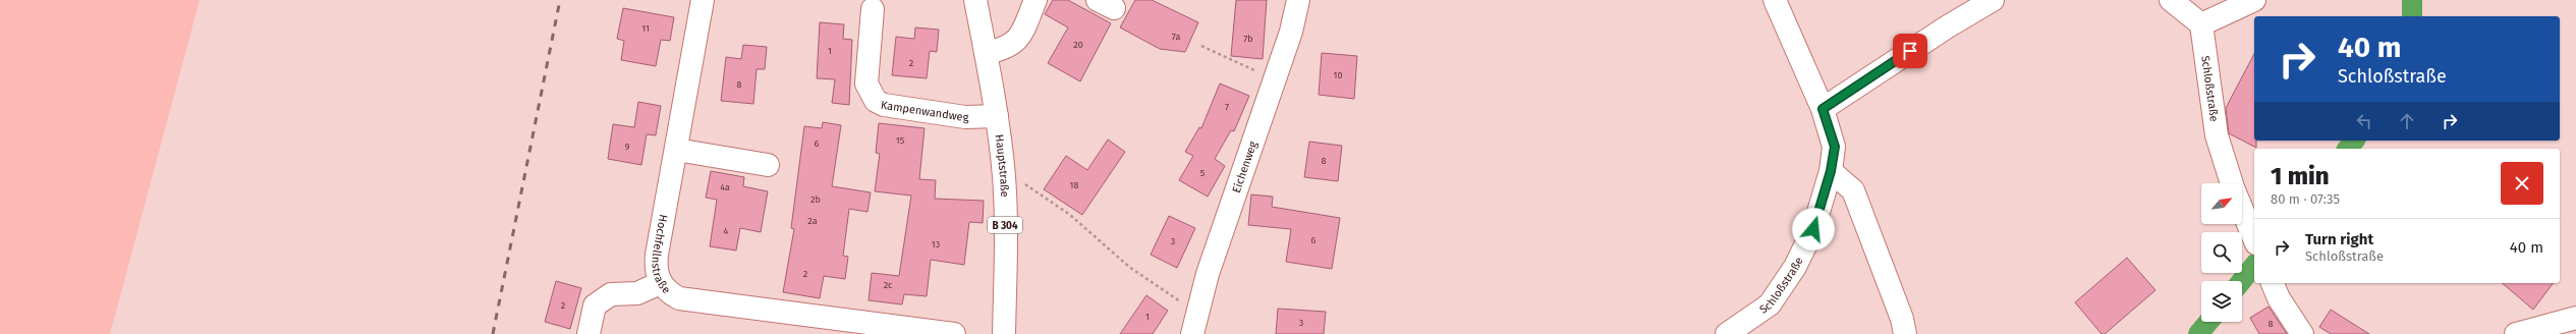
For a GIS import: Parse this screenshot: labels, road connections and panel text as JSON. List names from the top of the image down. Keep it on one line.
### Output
{"streets":{"street":["Schloßstraße","Kampenwandweg","Hauptstraße","Eichenweg","B 304","Hochfellnstraße"]},"crossings":[["Kampenwandweg","Hauptstraße"]],"house_numbers":["11","7a","7b","20","1","2","10","8","7","15","6","9","8","5","18","4a","2b","2a","4","6","3","13","2","2c","2","1","3","8"],"north":"top right","page":{"turn":["40 m","Schloßstraße"],"heading":["1 min","80 m · 07:35"],"list":[{"name":"Turn right","note":"Schloßstraße","value":"40 m"}]}}
